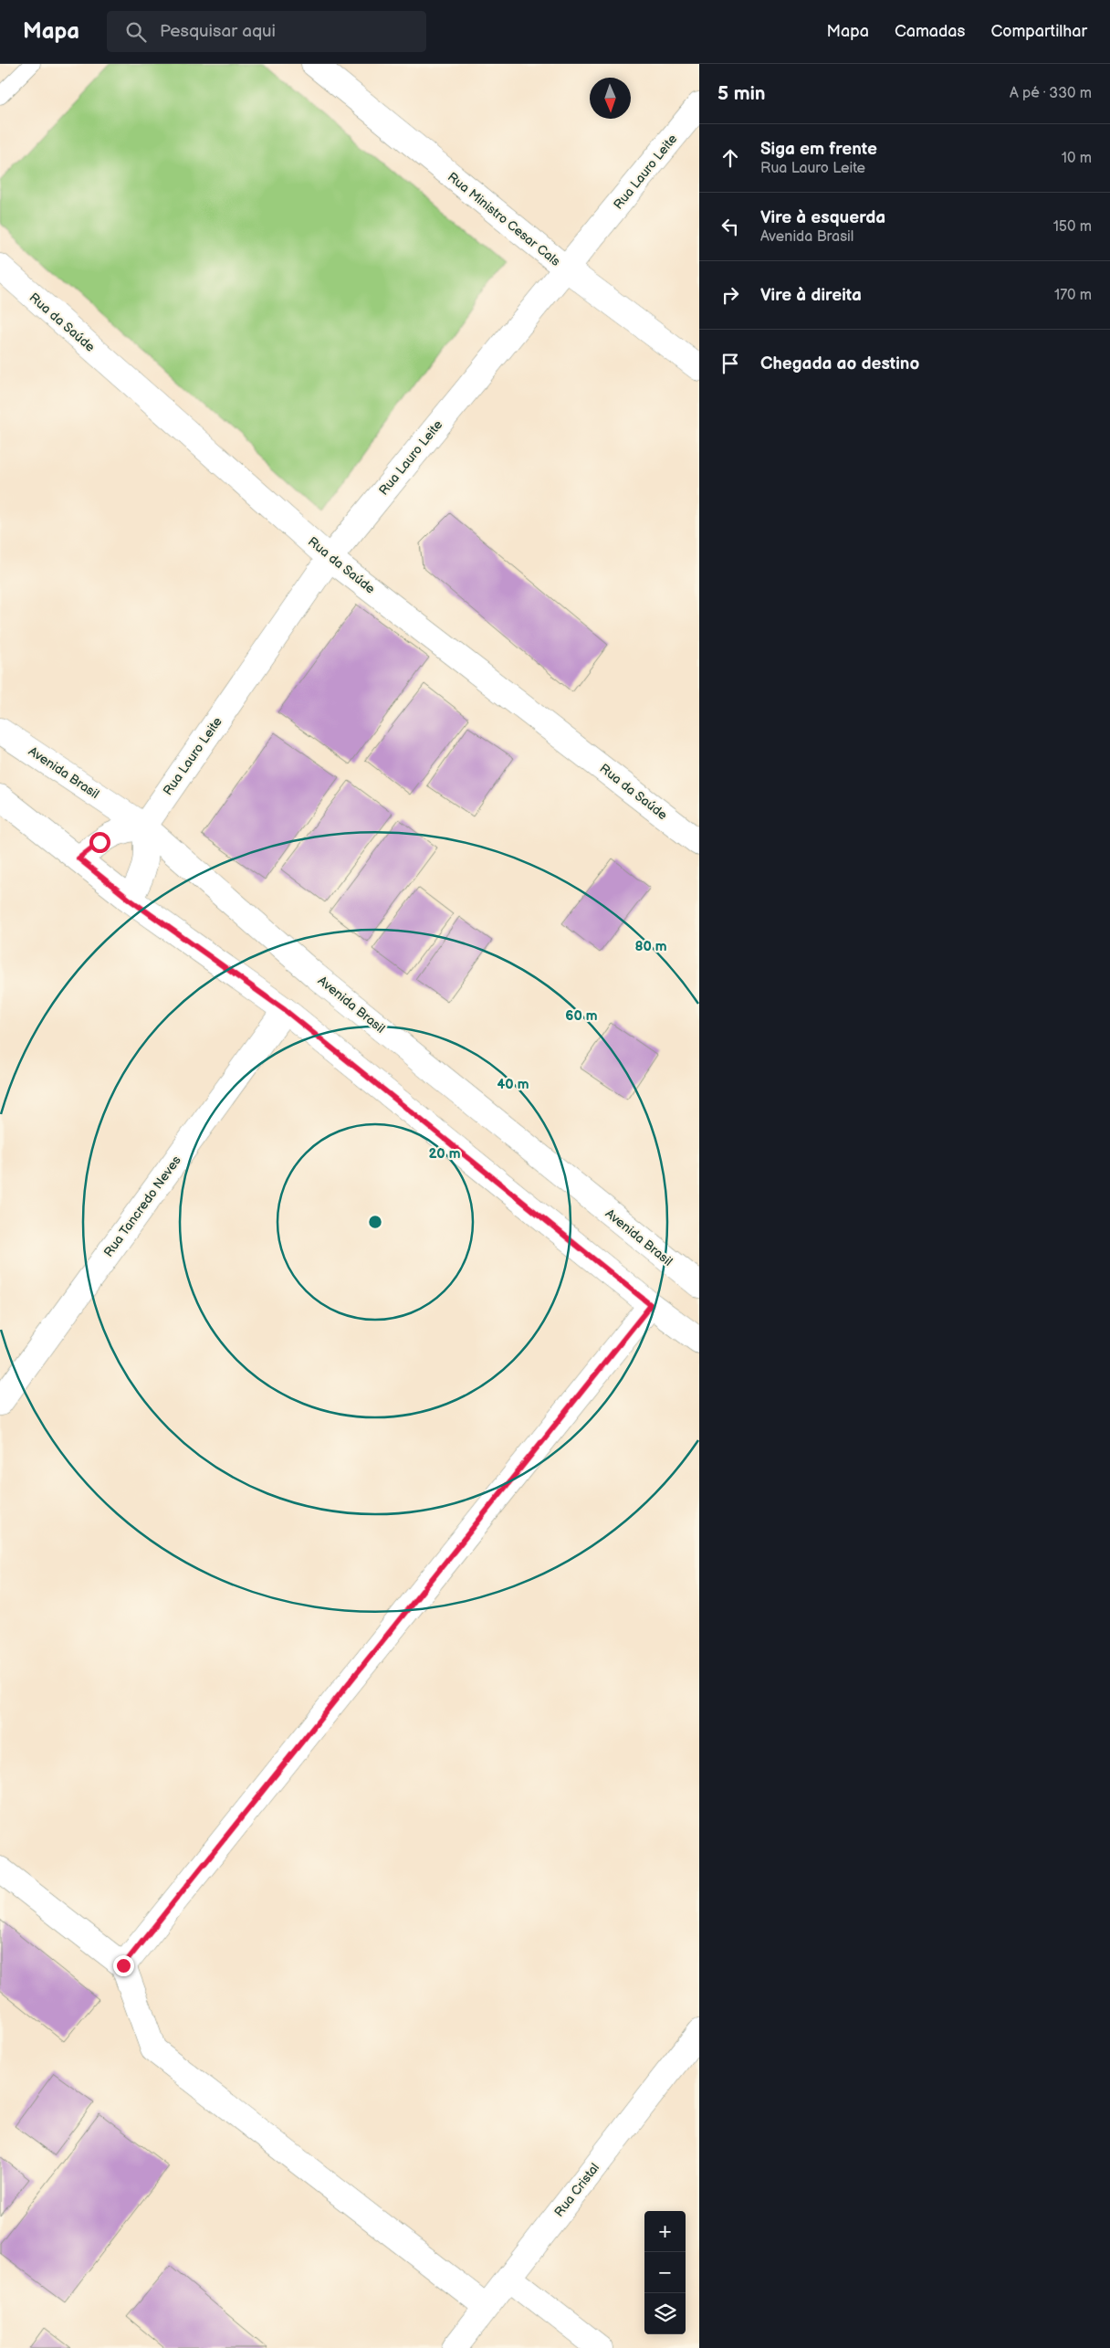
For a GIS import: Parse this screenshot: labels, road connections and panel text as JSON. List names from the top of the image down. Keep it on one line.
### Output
{"streets":{"street":["Rua Lauro Leite","Rua Ministro Cesar Cals","Rua da Saúde","Avenida Brasil","Rua Tancredo Neves","Rua Cristal"]},"crossings":[["Rua Lauro Leite","Rua Ministro Cesar Cals"],["Rua Lauro Leite","Rua da Saúde"],["Rua Lauro Leite","Avenida Brasil"]],"north":"bottom","page":{"header":"Mapa","search":"Pesquisar aqui","nav":["Mapa","Camadas","Compartilhar"],"heading":["5 min","A pé · 330 m"],"list":[["Siga em frente","Rua Lauro Leite","10 m"],["Vire à esquerda","Avenida Brasil","150 m"],["Vire à direita","170 m"],"Chegada ao destino"],"map_buttons":["+","−"]},"rings":["80 m","60 m","40 m","20 m"]}
